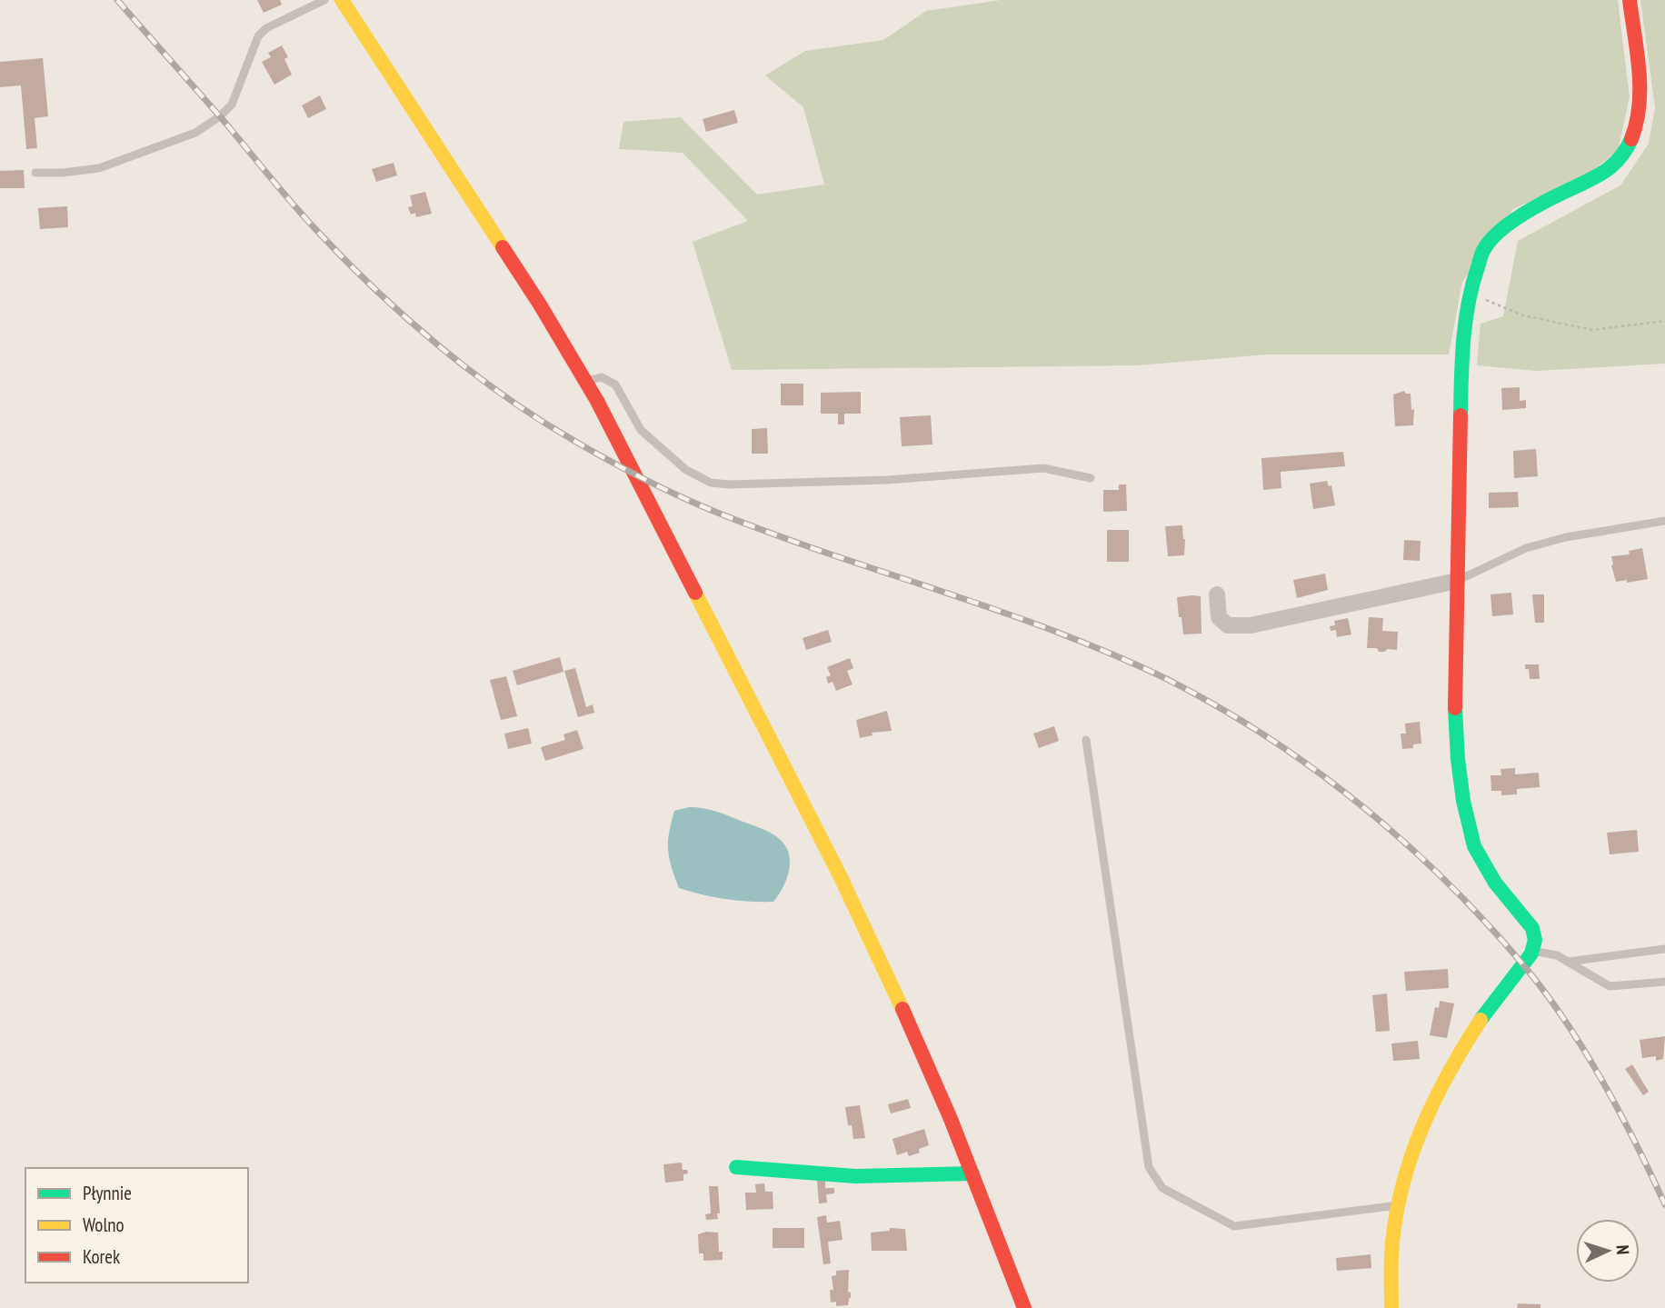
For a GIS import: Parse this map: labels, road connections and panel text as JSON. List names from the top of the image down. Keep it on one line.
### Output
{"legend":["Płynnie","Wolno","Korek"],"north":"right"}
